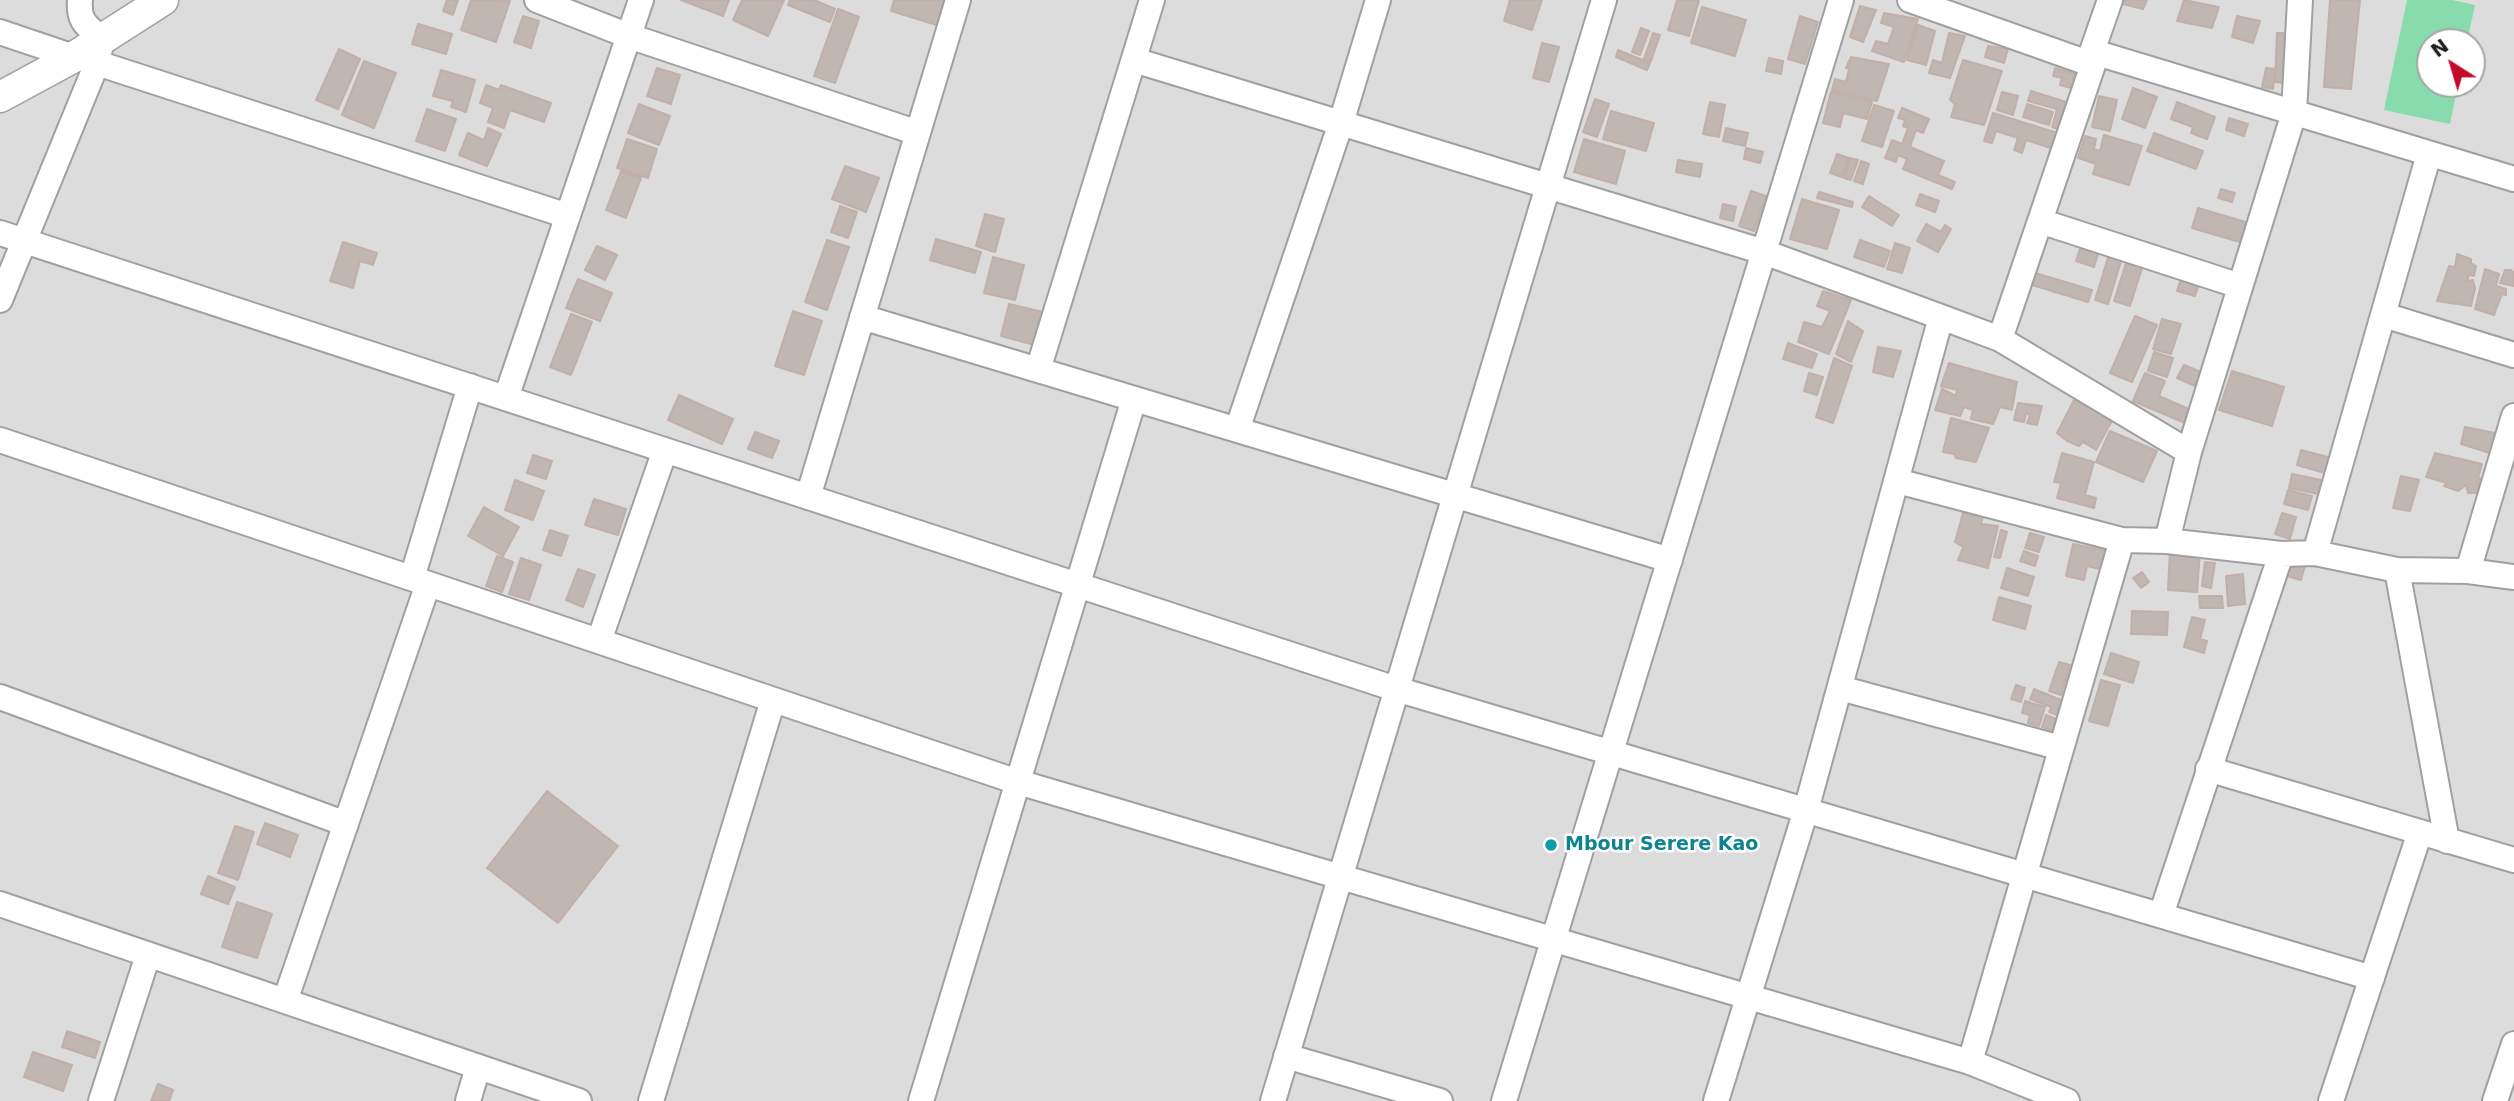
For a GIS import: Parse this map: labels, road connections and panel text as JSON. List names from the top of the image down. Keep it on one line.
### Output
{"places":["Mbour Serere Kao"],"north":"top left"}
